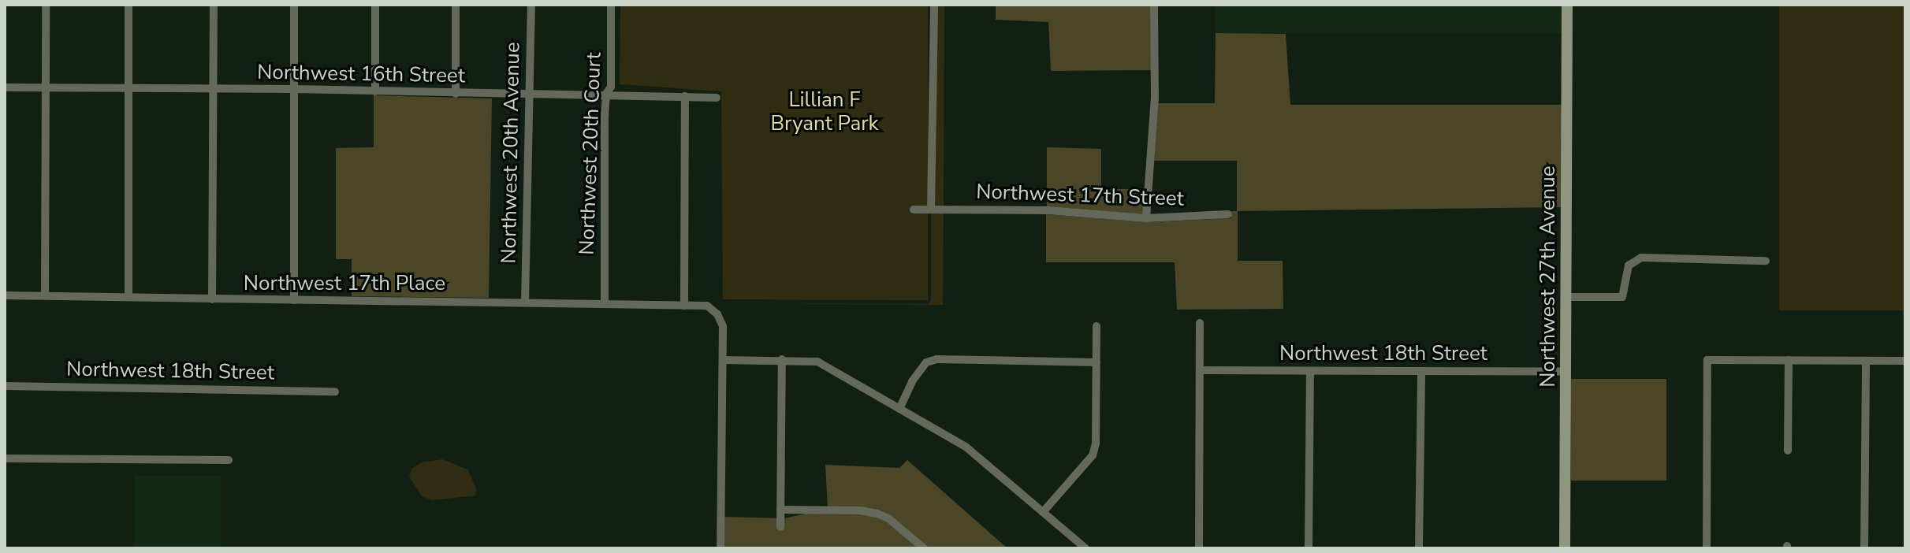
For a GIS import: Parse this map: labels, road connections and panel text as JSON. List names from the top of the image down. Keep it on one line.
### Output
{"streets":{"street":["Northwest 16th Street","Northwest 20th Avenue","Northwest 20th Court","Northwest 17th Street","Northwest 27th Avenue","Northwest 17th Place","Northwest 18th Street"]},"crossings":[["Northwest 16th Street","Northwest 20th Avenue"],["Northwest 16th Street","Northwest 20th Court"],["Northwest 20th Avenue","Northwest 17th Place"],["Northwest 20th Court","Northwest 17th Place"],["Northwest 27th Avenue","Northwest 18th Street"]],"parks":["Lillian F Bryant Park"]}
